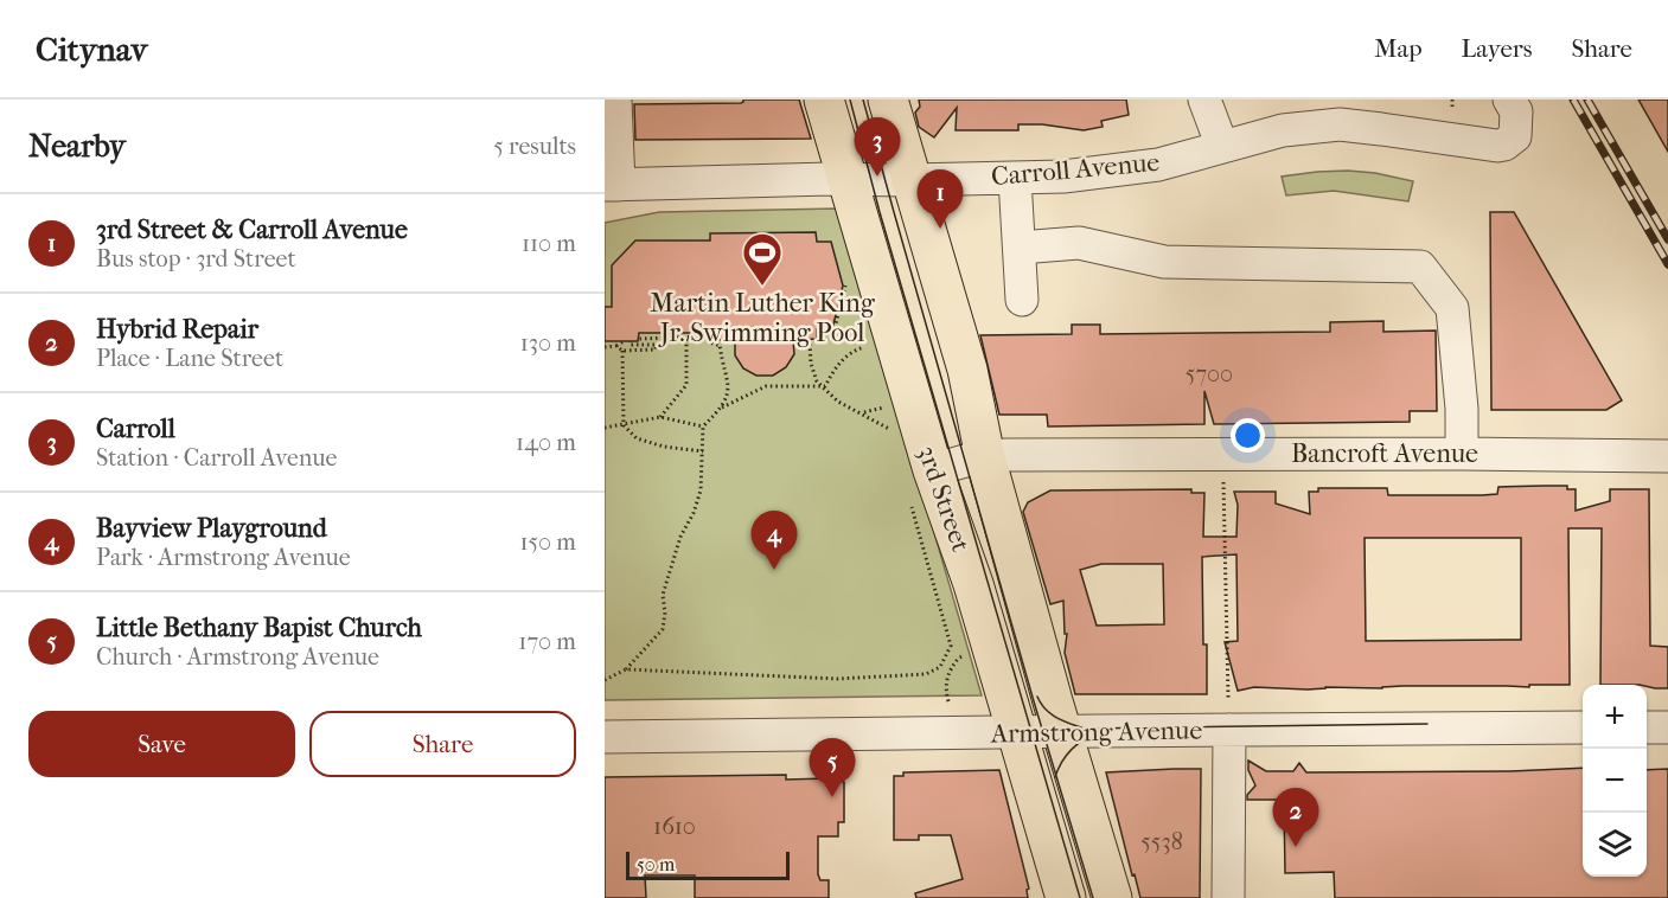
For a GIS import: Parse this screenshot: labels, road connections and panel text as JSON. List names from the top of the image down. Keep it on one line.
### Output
{"streets":{"main road":["3rd Street"],"street":["Carroll Avenue","Bancroft Avenue","Armstrong Avenue"]},"crossings":[["Carroll Avenue","3rd Street"],["Bancroft Avenue","3rd Street"],["3rd Street","Armstrong Avenue"]],"places":{"sports":["Martin Luther King Jr. Swimming Pool"]},"house_numbers":["5700","1610","5538"],"scale_bar":"50 m","page":{"header":"Citynav","nav":["Map","Layers","Share"],"heading":["Nearby","5 results"],"pins":["3","1","4","5","2"],"list":[{"mark":"1","name":"3rd Street & Carroll Avenue","note":"Bus stop · 3rd Street","value":"110 m"},{"mark":"2","name":"Hybrid Repair","note":"Place · Lane Street","value":"130 m"},{"mark":"3","name":"Carroll","note":"Station · Carroll Avenue","value":"140 m"},{"mark":"4","name":"Bayview Playground","note":"Park · Armstrong Avenue","value":"150 m"},{"mark":"5","name":"Little Bethany Bapist Church","note":"Church · Armstrong Avenue","value":"170 m"}],"map_buttons":["+","−"],"buttons":["Save","Share"],"scale":"50 m"}}
